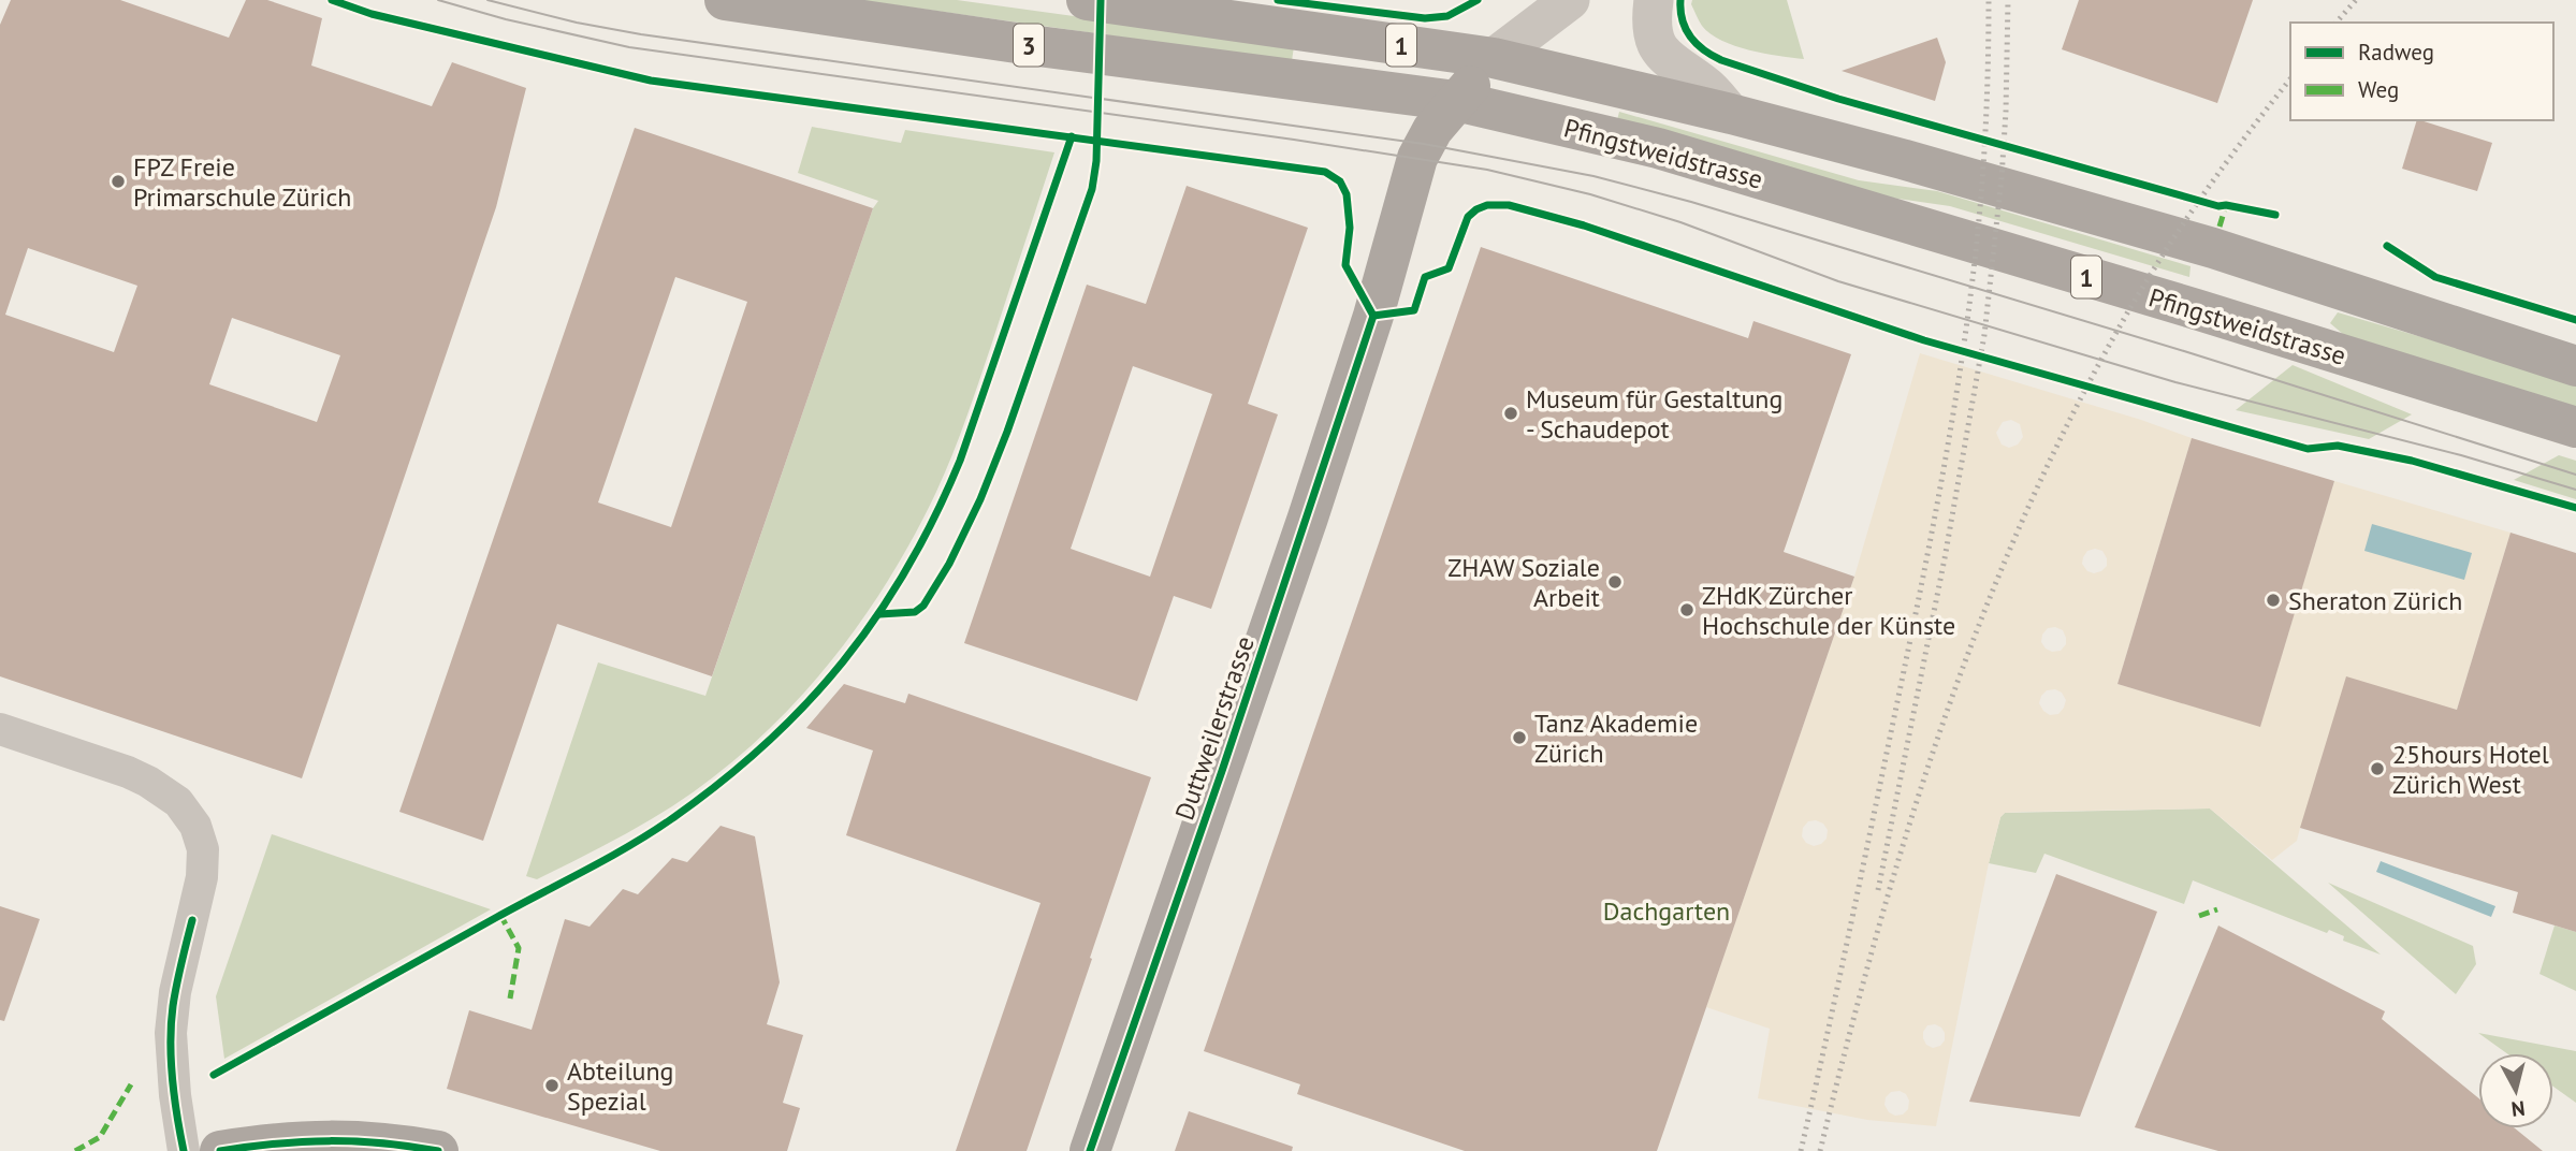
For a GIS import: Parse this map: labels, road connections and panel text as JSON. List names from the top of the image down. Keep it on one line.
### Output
{"streets":{"main road":["3","1","Pfingstweidstrasse","Duttweilerstrasse"]},"crossings":[["Pfingstweidstrasse","Duttweilerstrasse"]],"parks":["Dachgarten"],"places":["FPZ Freie Primarschule Zürich","Museum für Gestaltung - Schaudepot","ZHAW Soziale Arbeit","Sheraton Zürich","ZHdK Zürcher Hochschule der Künste","Tanz Akademie Zürich","25hours Hotel Zürich West","Abteilung Spezial"],"legend":["Radweg","Weg"],"north":"bottom"}
